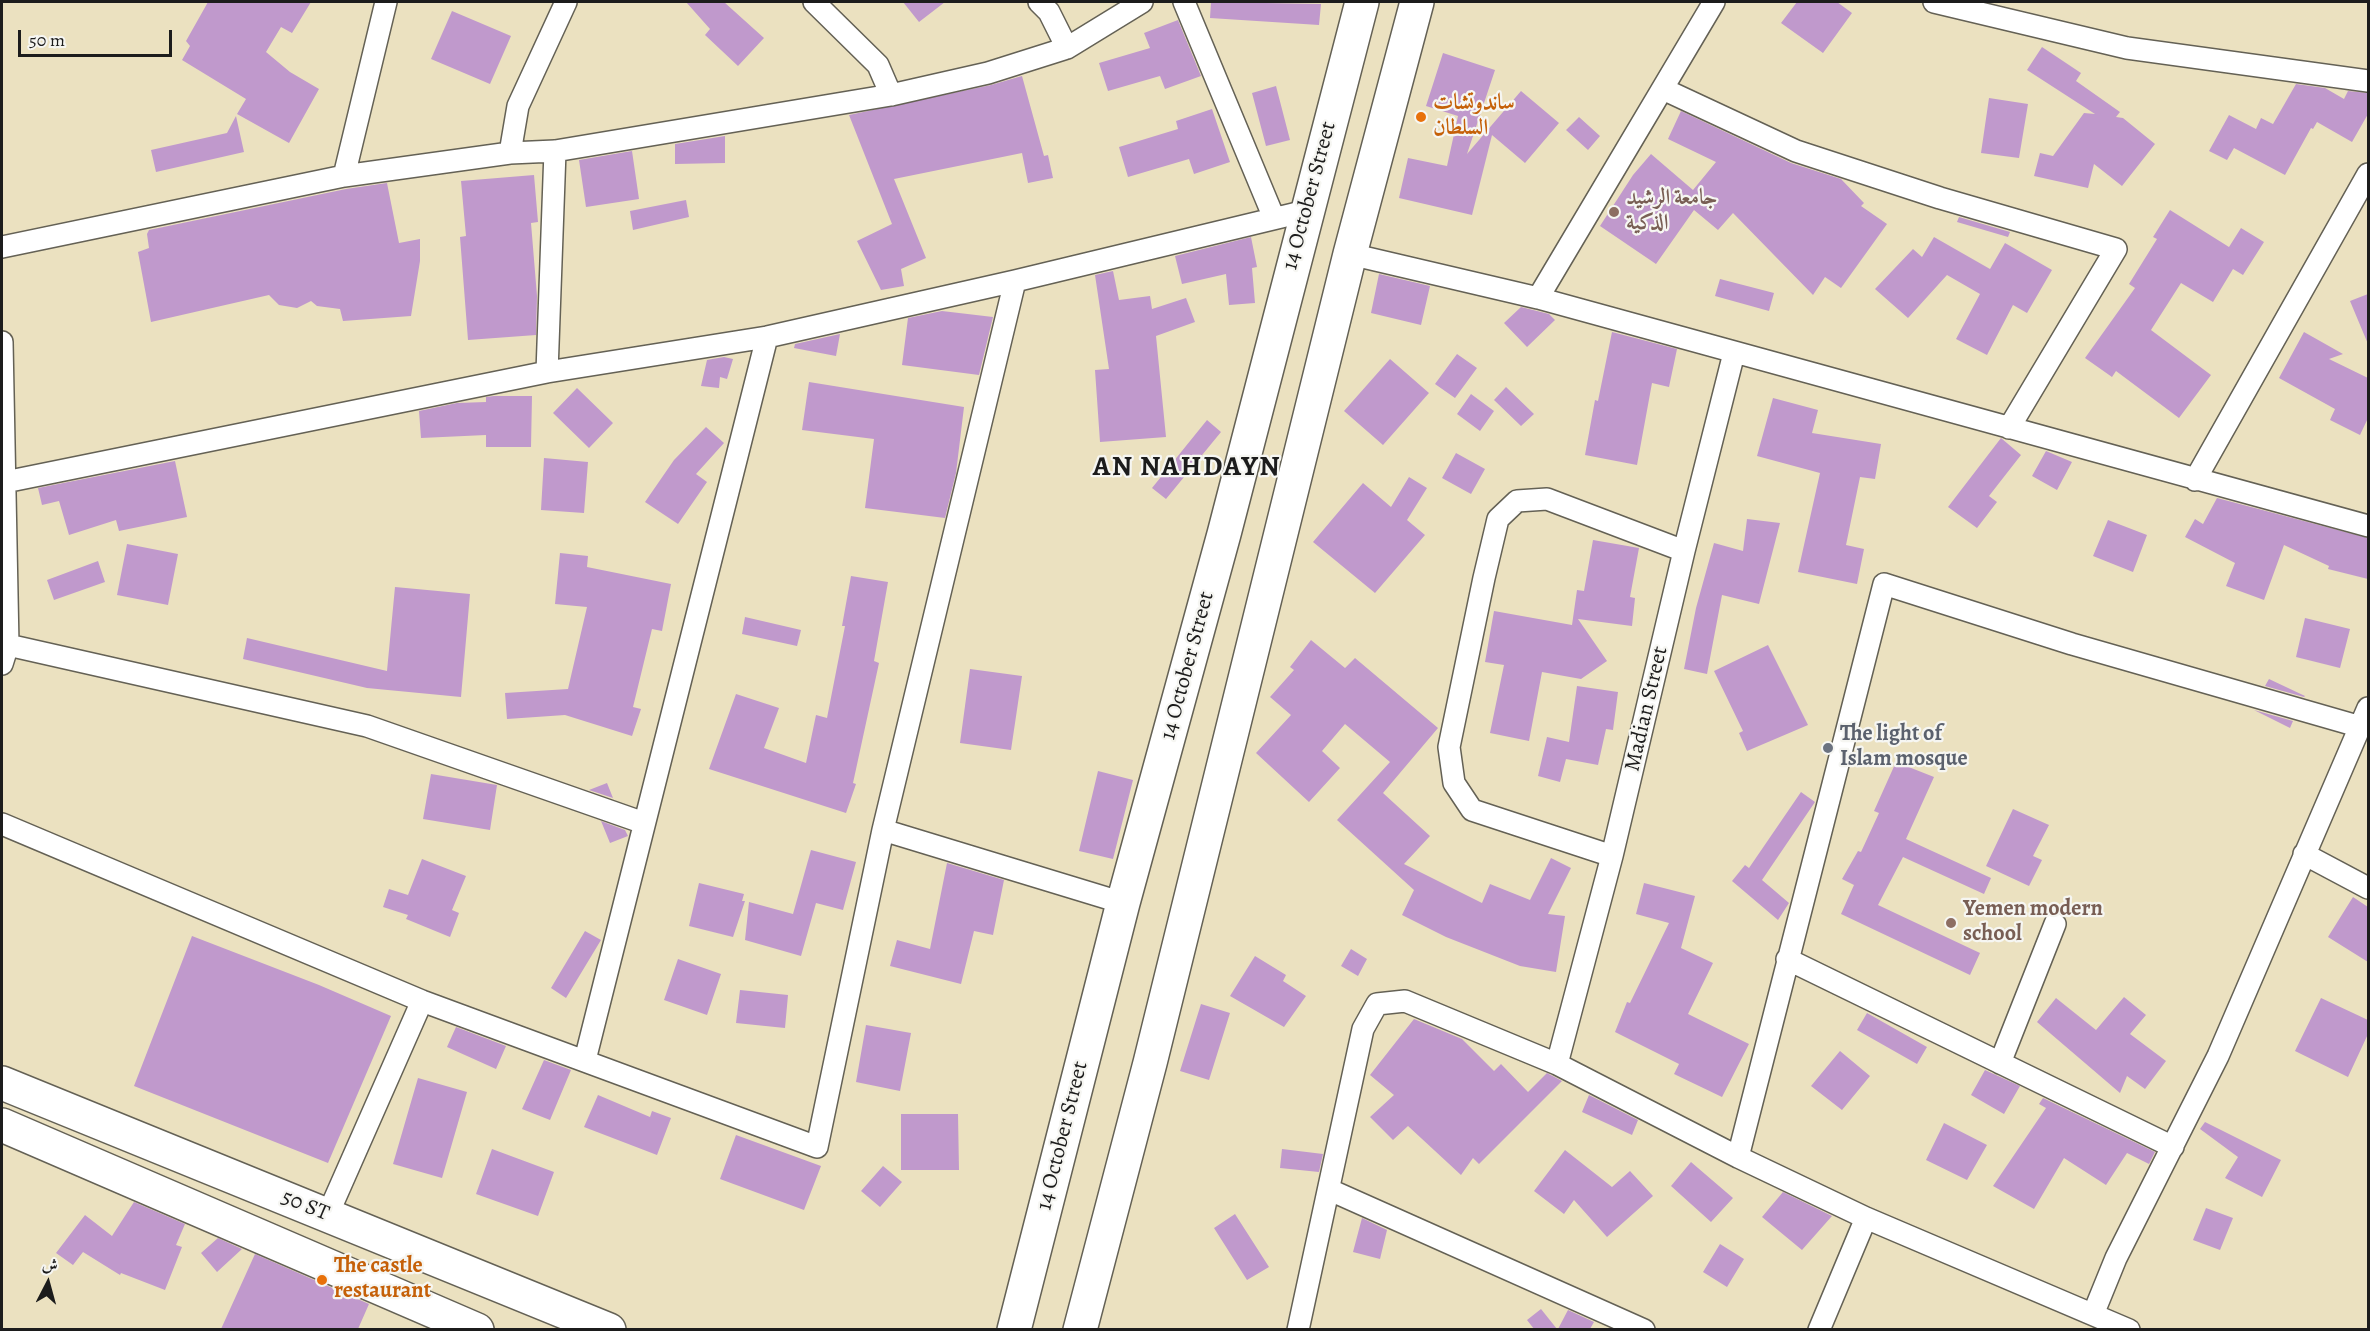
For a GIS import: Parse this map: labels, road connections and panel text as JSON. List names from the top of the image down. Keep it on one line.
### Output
{"streets":{"main road":["14 October Street","50 ST"],"street":["Madian Street"]},"districts":["AN NAHDAYN"],"places":["ساندوتشات السلطان","جامعة الرشيد الذكية","The light of Islam mosque","Yemen modern school","The castle restaurant"],"scale_bar":"50 m","north":"top"}
